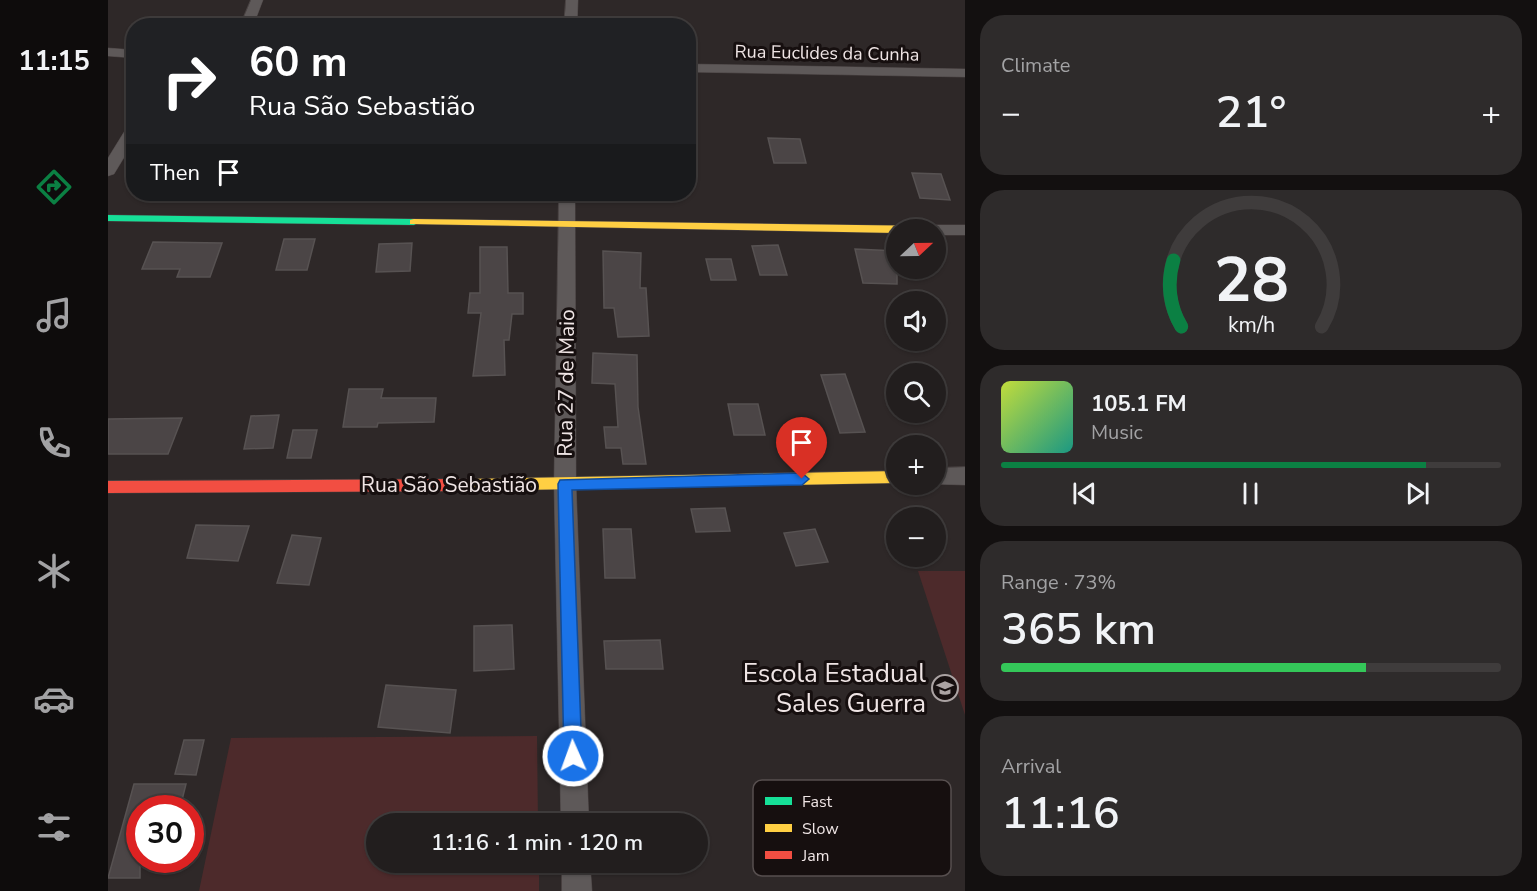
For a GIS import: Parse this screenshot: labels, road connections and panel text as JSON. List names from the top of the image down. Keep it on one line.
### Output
{"streets":{"street":["Rua Euclides da Cunha","Rua 27 de Maio","Rua São Sebastião"]},"crossings":[["Rua 27 de Maio","Rua São Sebastião"]],"places":{"school or university":["Escola Estadual Sales Guerra"]},"legend":["Fast","Slow","Jam"],"north":"right","page":{"tabs":"11:15","tile":["Climate",["Range · 73%","365 km"],["Arrival","11:16"]],"turn":["60 m","Rua São Sebastião"],"heat":["−","21°","+"],"then":"Then","map_buttons":["+","−"],"song":["105.1 FM","Music"],"limit":"30","trip":"11:16 · 1 min · 120 m","gauge":["28","km/h"]}}
